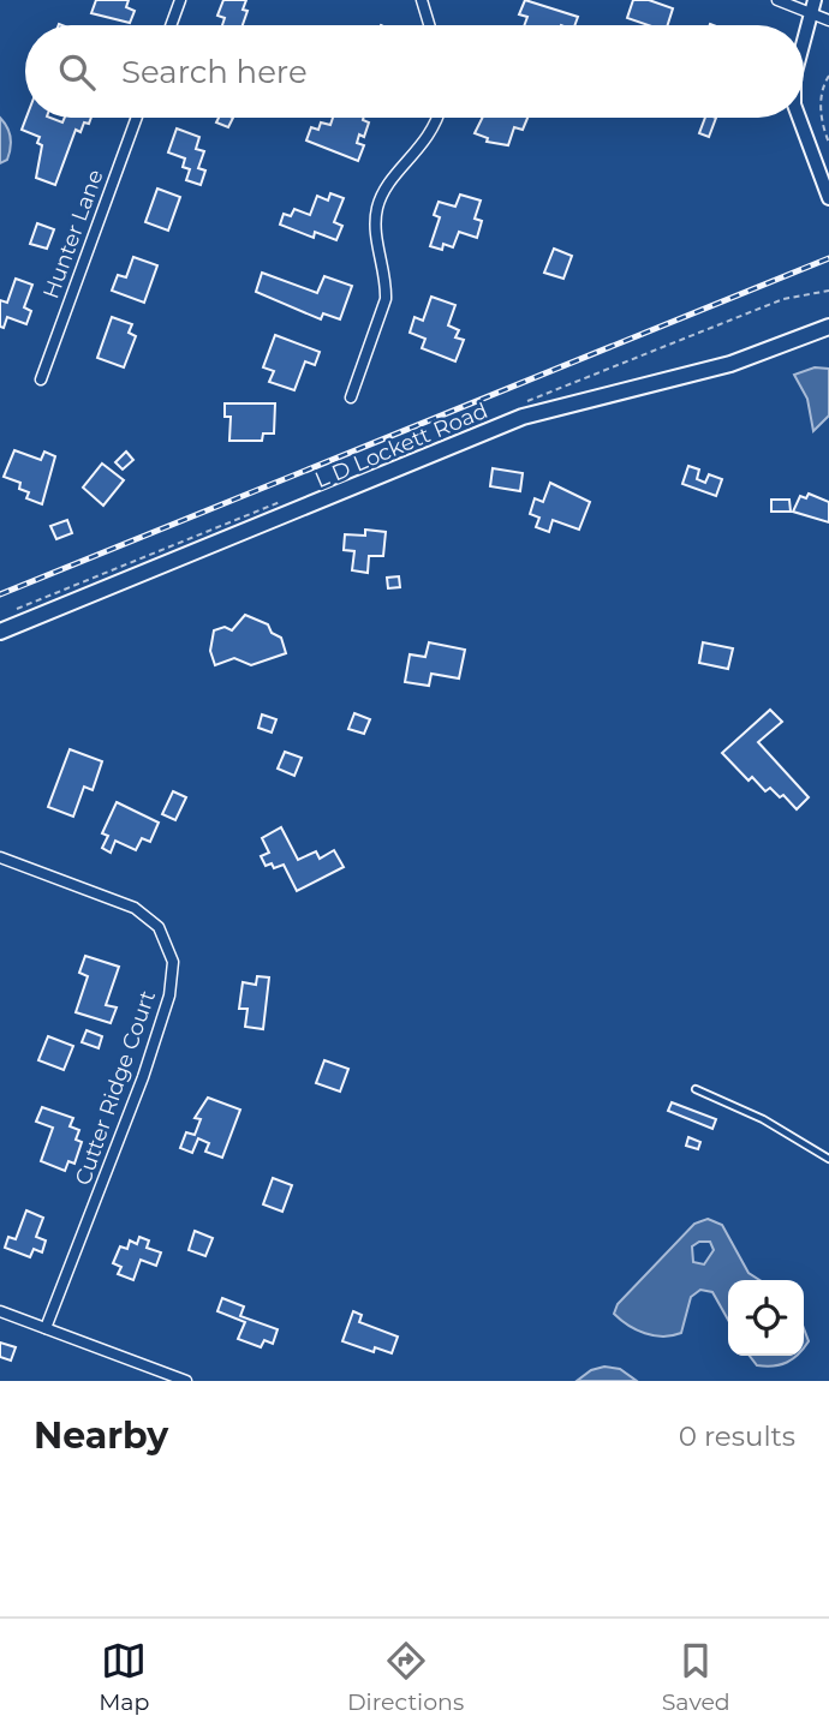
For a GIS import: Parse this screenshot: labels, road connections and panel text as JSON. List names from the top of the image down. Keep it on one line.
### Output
{"streets":{"main road":["L D Lockett Road"],"street":["Hunter Lane","Cutter Ridge Court"]},"page":{"search":"Search here","heading":["Nearby","0 results"],"nav":["Map","Directions","Saved"]}}
